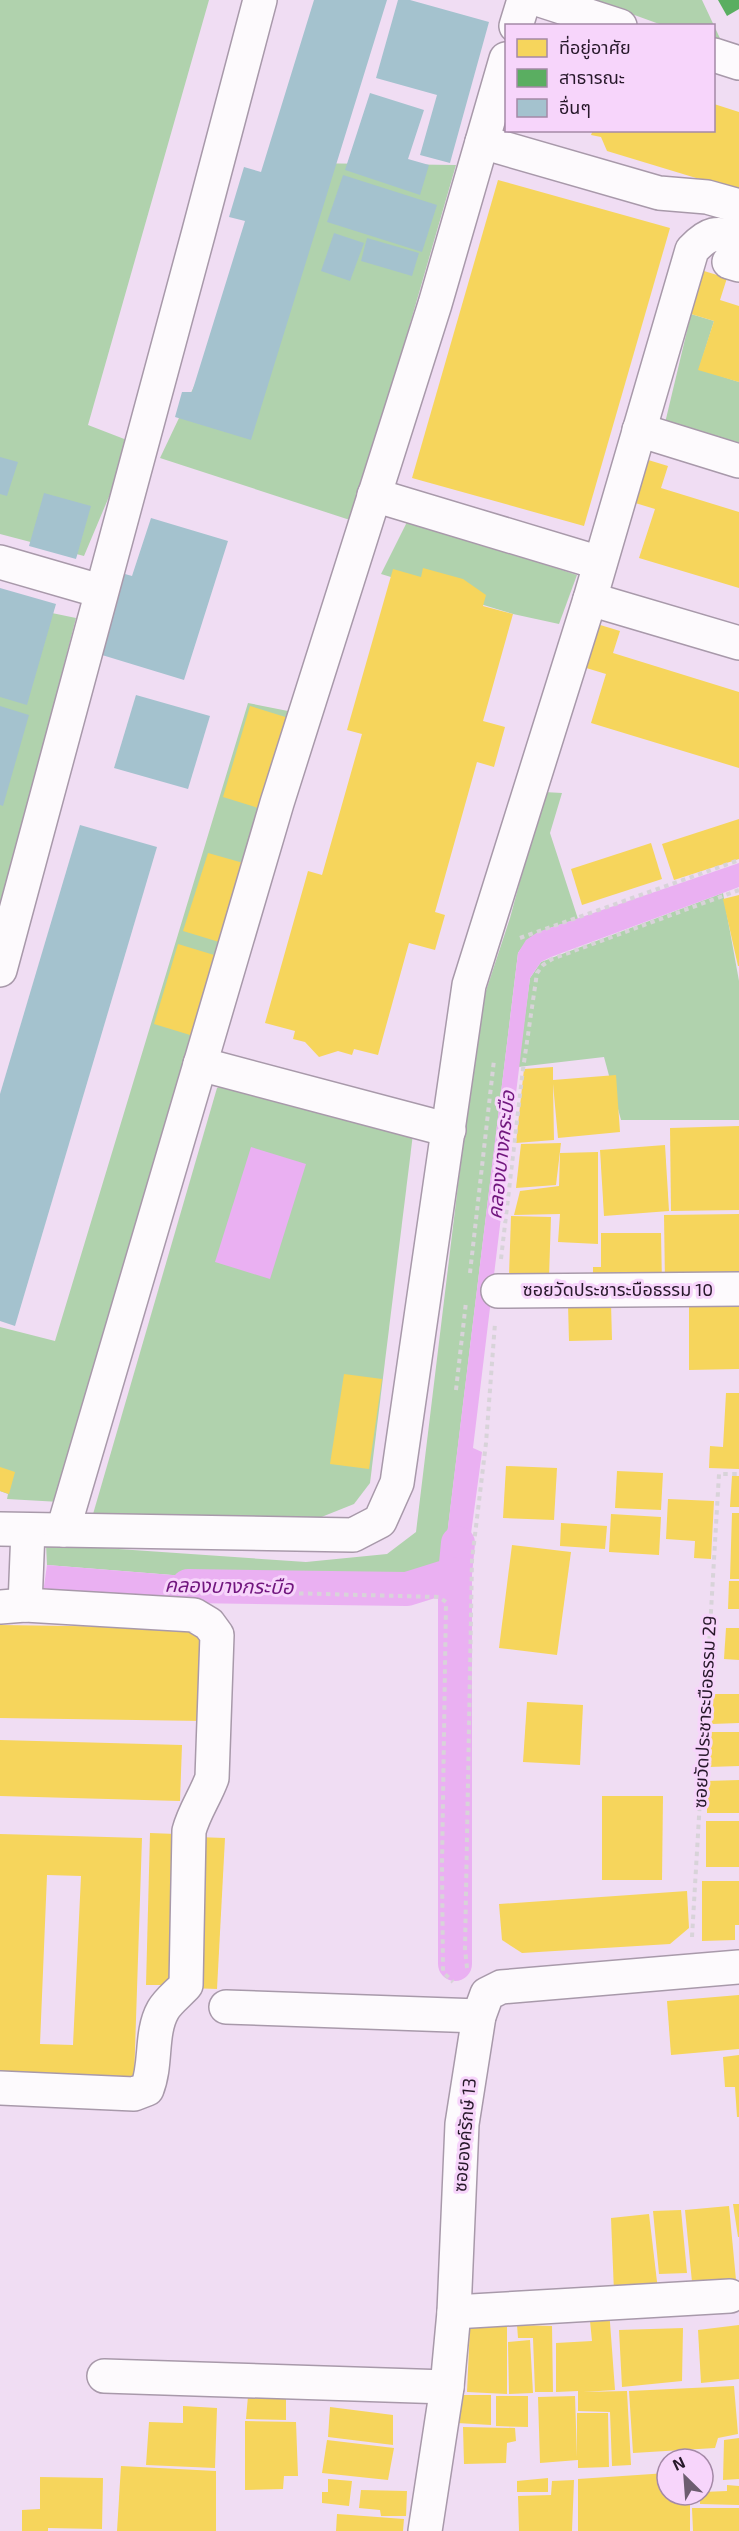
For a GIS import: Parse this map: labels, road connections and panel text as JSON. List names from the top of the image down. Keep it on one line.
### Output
{"streets":{"street":["ซอยวัดประชาระบือธรรม 10","ซอยองค์รักษ์ 13"],"path":["ซอยวัดประชาระบือธรรม 29"]},"water":["คลองบางกระบือ"],"legend":["ที่อยู่อาศัย","สาธารณะ","อื่นๆ"],"north":"top left"}
